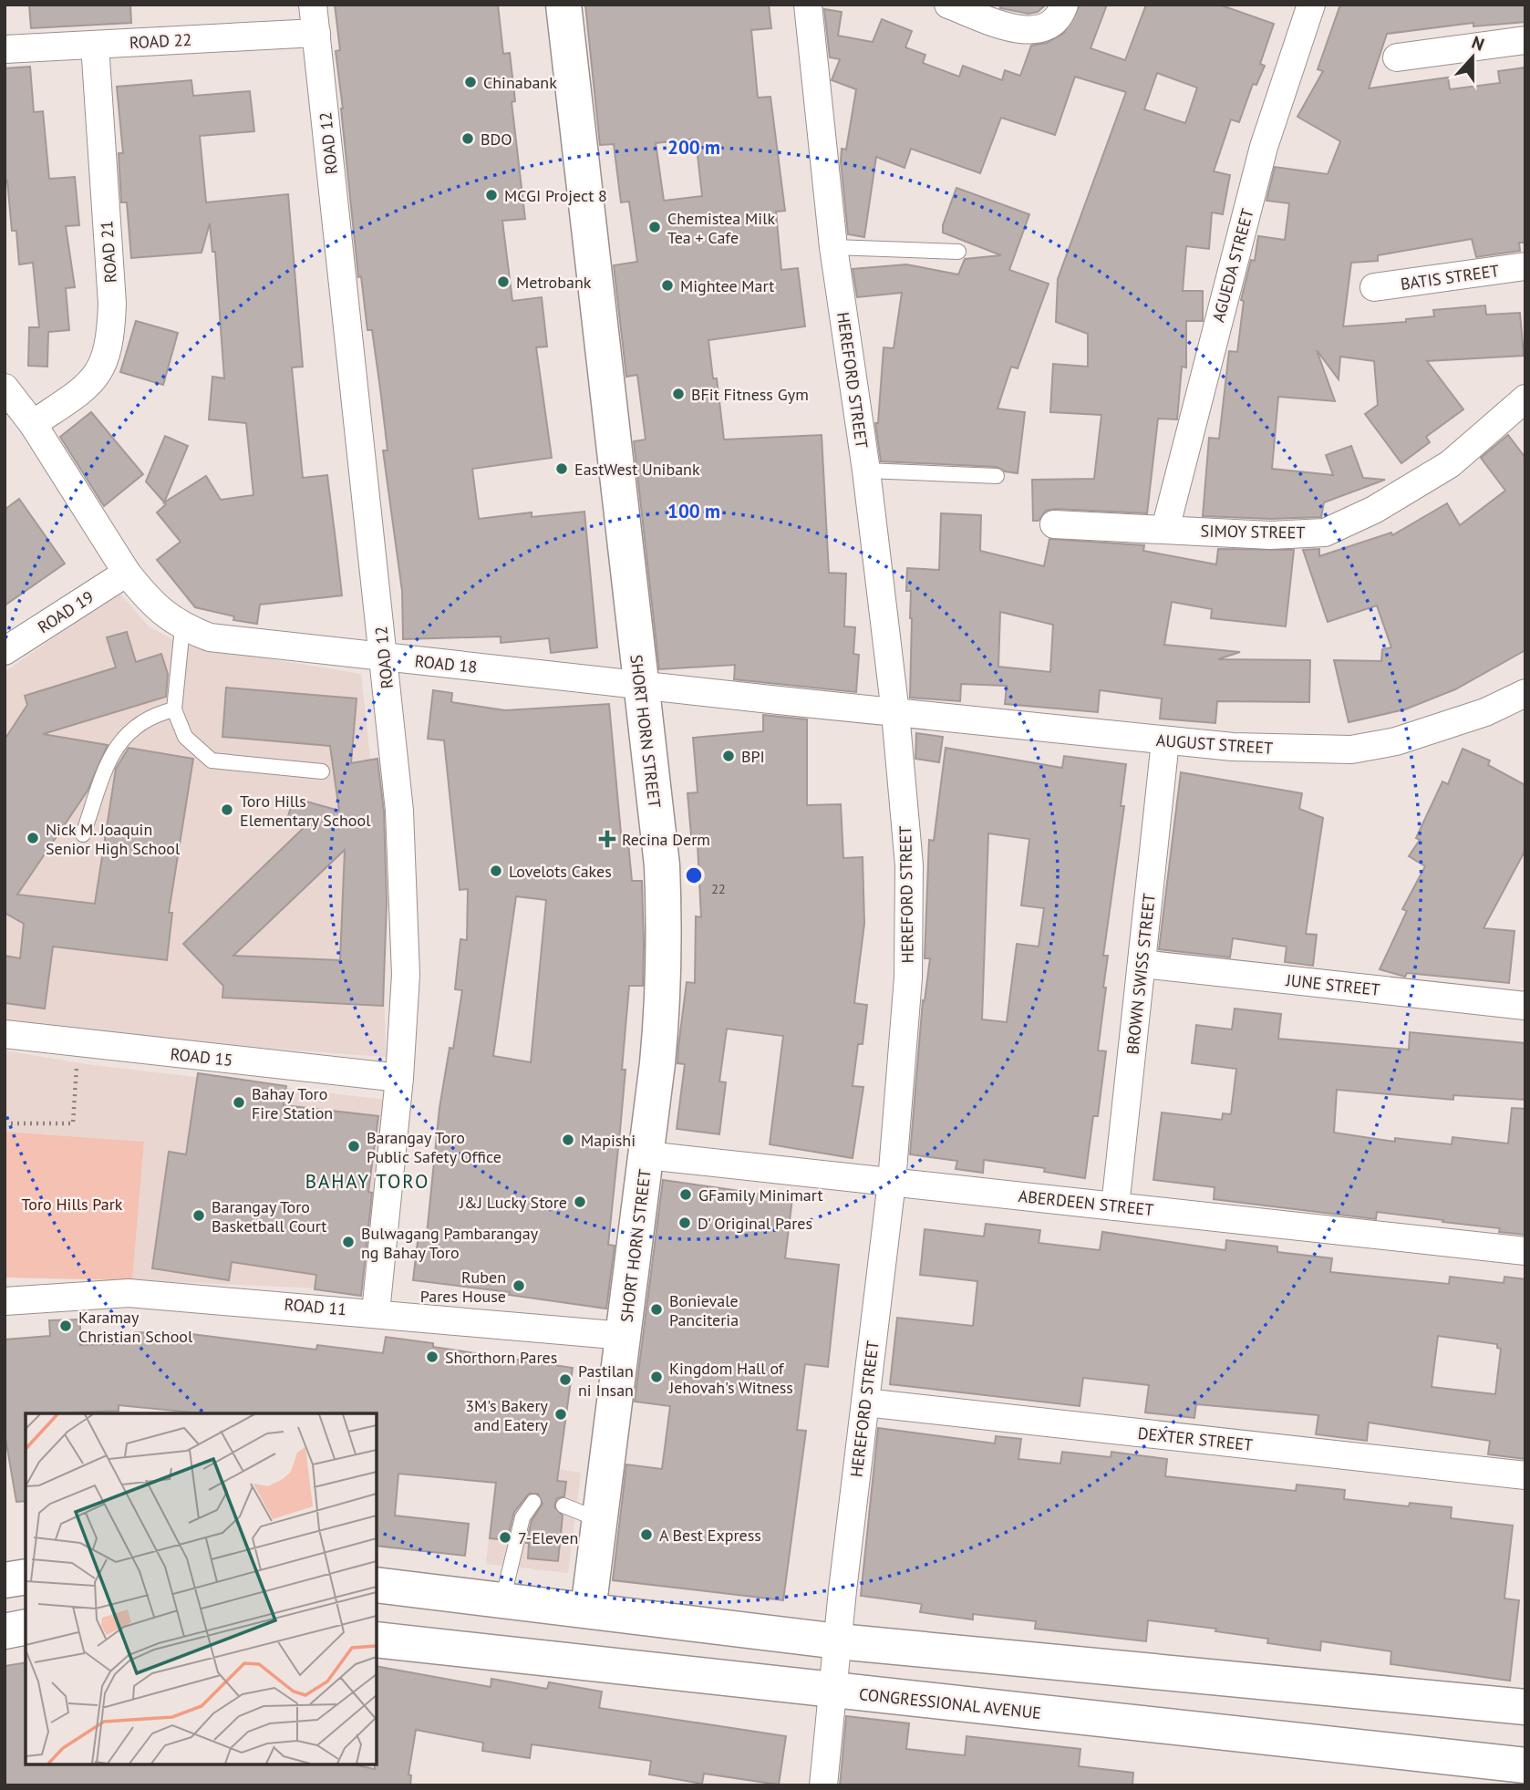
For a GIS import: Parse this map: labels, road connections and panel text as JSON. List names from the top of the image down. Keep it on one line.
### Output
{"streets":{"main road":["SHORT HORN STREET","CONGRESSIONAL AVENUE"],"street":["ROAD 22","ROAD 12","ROAD 21","AGUEDA STREET","BATIS STREET","HEREFORD STREET","SIMOY STREET","ROAD 19","ROAD 18","AUGUST STREET","BROWN SWISS STREET","JUNE STREET","ROAD 15","ABERDEEN STREET","ROAD 11","DEXTER STREET"]},"crossings":[["ROAD 22","ROAD 12"],["ROAD 22","ROAD 21"],["ROAD 12","ROAD 18"],["ROAD 12","ROAD 15"],["ROAD 12","ROAD 11"],["ROAD 21","ROAD 18"],["AGUEDA STREET","SIMOY STREET"],["HEREFORD STREET","ROAD 18"],["HEREFORD STREET","AUGUST STREET"],["HEREFORD STREET","ABERDEEN STREET"],["HEREFORD STREET","DEXTER STREET"],["HEREFORD STREET","CONGRESSIONAL AVENUE"],["ROAD 19","ROAD 18"],["ROAD 18","SHORT HORN STREET"],["ROAD 18","AUGUST STREET"],["SHORT HORN STREET","ABERDEEN STREET"],["SHORT HORN STREET","ROAD 11"],["AUGUST STREET","BROWN SWISS STREET"],["BROWN SWISS STREET","JUNE STREET"],["BROWN SWISS STREET","ABERDEEN STREET"]],"districts":["BAHAY TORO"],"parks":["Toro Hills Park"],"places":{"other":["Chinabank","BDO","MCGI Project 8","Chemistea Milk Tea + Cafe","Metrobank","Mightee Mart","BFit Fitness Gym","EastWest Unibank","BPI","Toro Hills Elementary School","Nick M. Joaquin Senior High School","Lovelots Cakes","Bahay Toro Fire Station","Mapishi","Barangay Toro Public Safety Office","GFamily Minimart","J&J Lucky Store","Barangay Toro Basketball Court","D' Original Pares","Bulwagang Pambarangay ng Bahay Toro","Ruben Pares House","Bonievale Panciteria","Karamay Christian School","Shorthorn Pares","Kingdom Hall of Jehovah's Witness","Pastilan ni Insan","3M's Bakery and Eatery","A Best Express","7-Eleven"],"health":["Recina Derm"]},"house_numbers":["22"],"north":"top","rings":["200 m","100 m"]}
